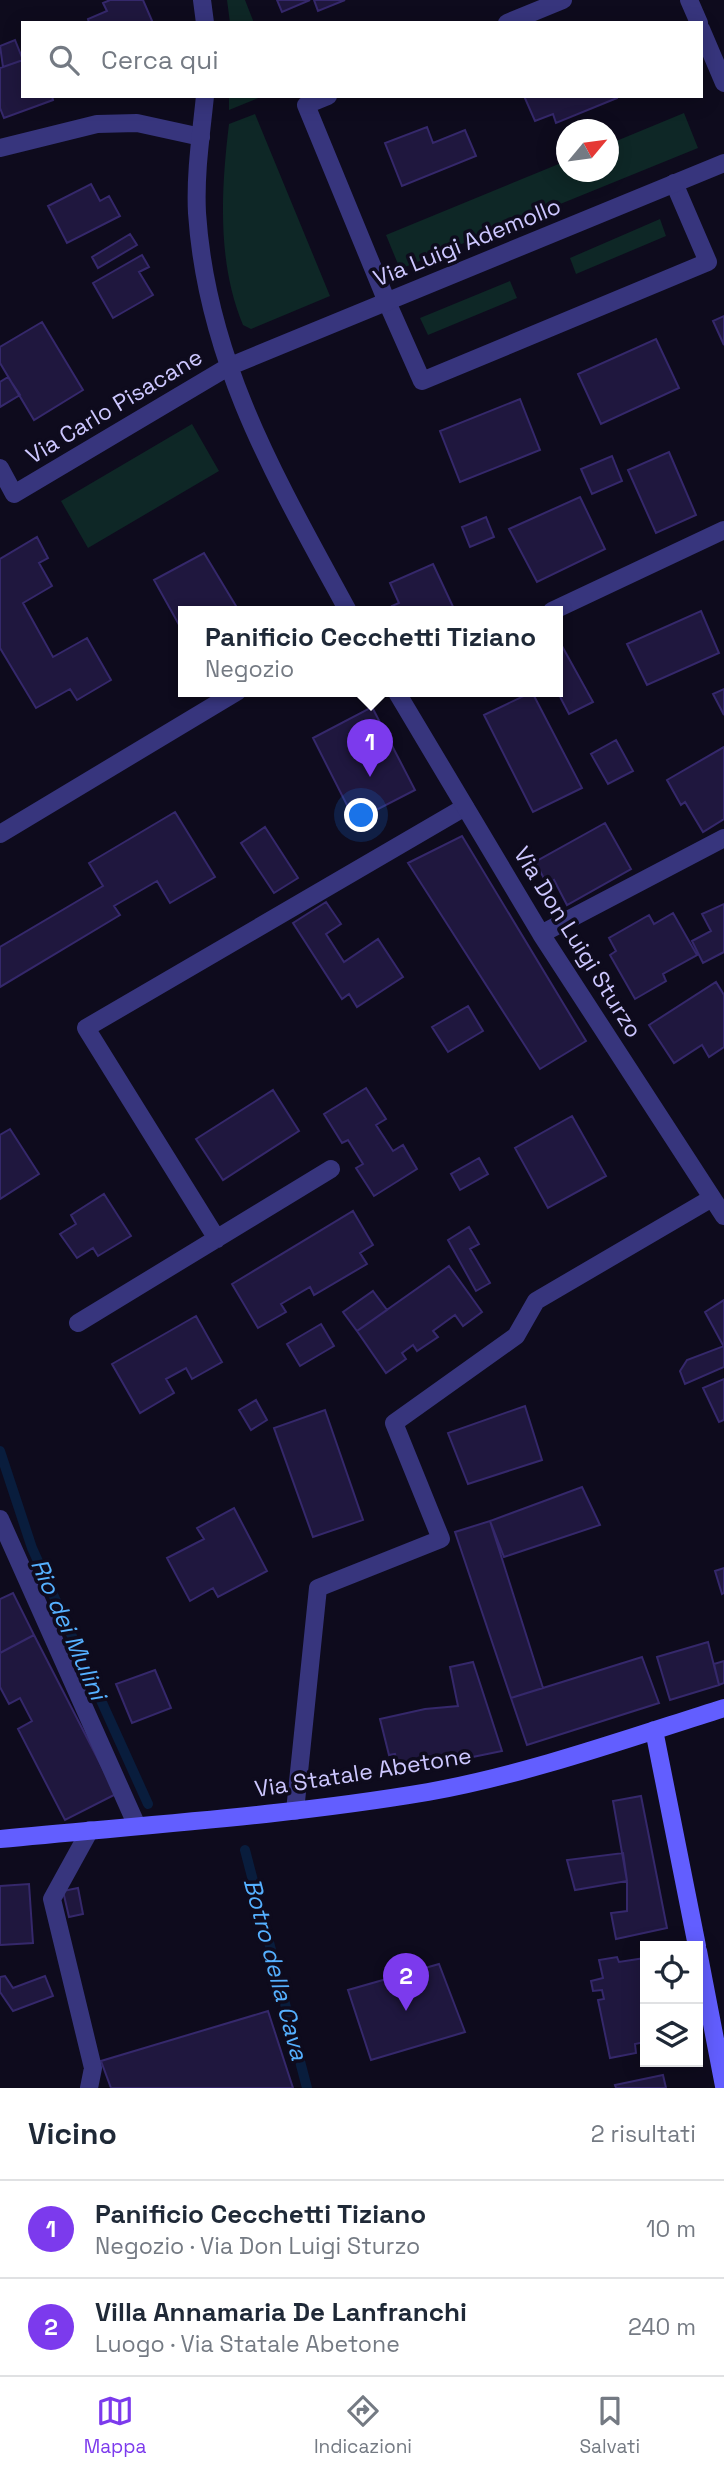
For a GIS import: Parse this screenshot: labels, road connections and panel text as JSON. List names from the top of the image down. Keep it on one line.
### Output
{"streets":{"main road":["Via Statale Abetone"],"street":["Via Luigi Ademollo","Via Carlo Pisacane","Via Don Luigi Sturzo"]},"crossings":[["Via Luigi Ademollo","Via Carlo Pisacane"]],"water":["Rio dei Mulini","Botro della Cava"],"north":"top right","page":{"search":"Cerca qui","popup":["Panificio Cecchetti Tiziano","Negozio"],"pins":["1","2"],"heading":["Vicino","2 risultati"],"list":[{"mark":"1","name":"Panificio Cecchetti Tiziano","note":"Negozio · Via Don Luigi Sturzo","value":"10 m"},{"mark":"2","name":"Villa Annamaria De Lanfranchi","note":"Luogo · Via Statale Abetone","value":"240 m"}],"nav":["Mappa","Indicazioni","Salvati"]}}
